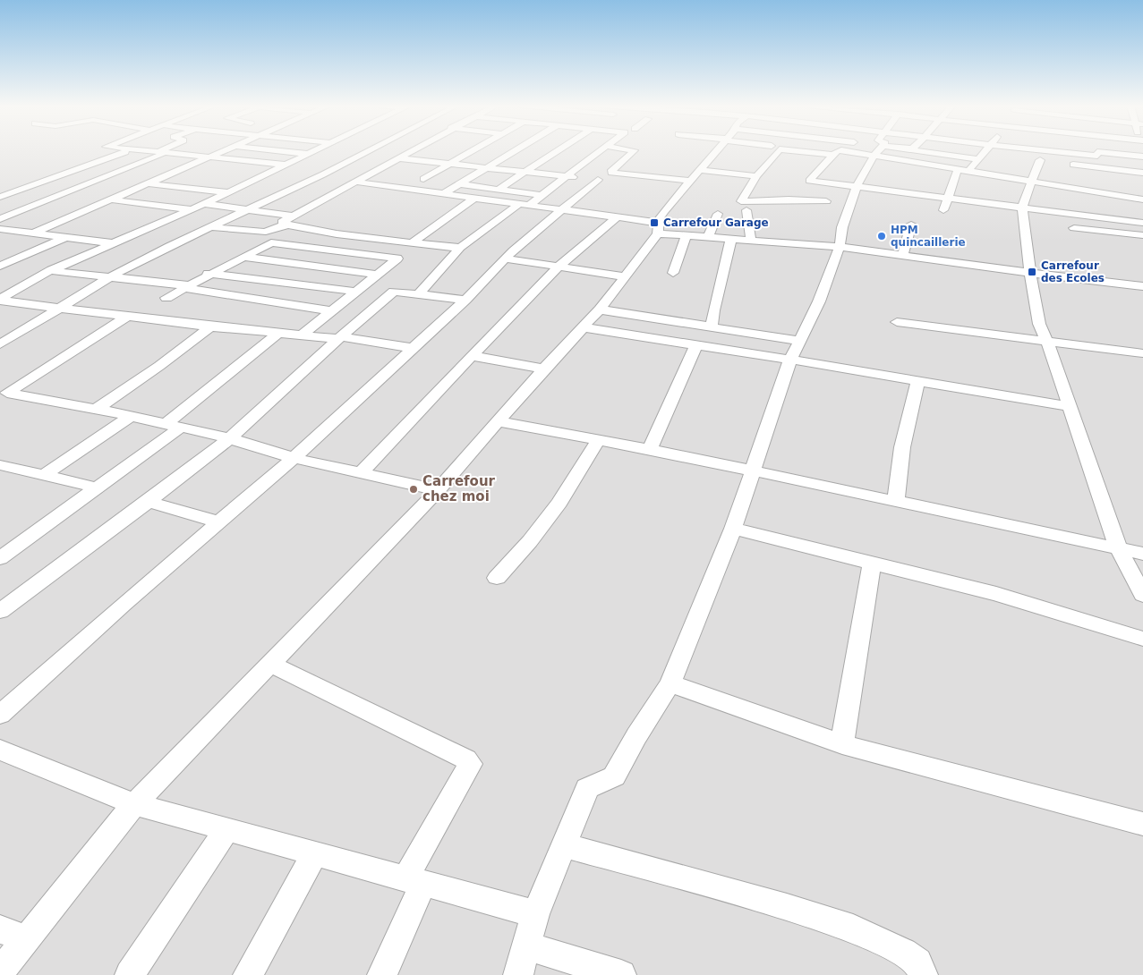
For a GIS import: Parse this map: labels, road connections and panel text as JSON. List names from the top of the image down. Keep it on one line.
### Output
{"places":{"transit":["Carrefour Garage","Carrefour des Ecoles"],"other":["HPM quincaillerie","Carrefour chez moi"]}}
